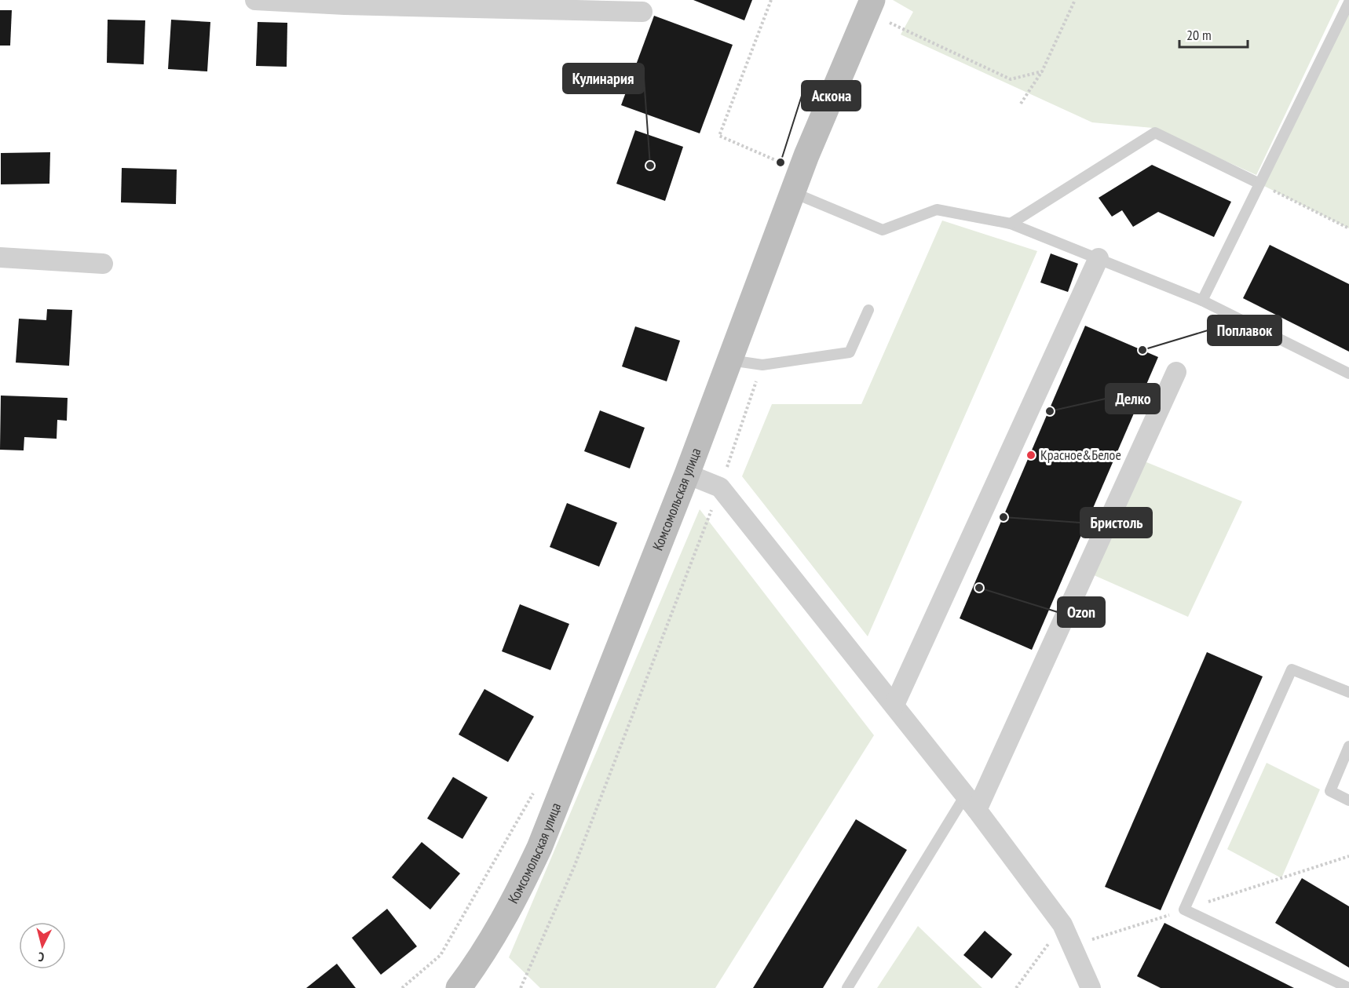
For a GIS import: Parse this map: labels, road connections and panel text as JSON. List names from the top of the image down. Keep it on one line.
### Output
{"streets":{"main road":["Комсомольская улица"]},"places":["Аскона","Кулинария","Поплавок","Делко","Красное&Белое","Бристоль","Ozon"],"scale_bar":"20 m","north":"bottom"}
